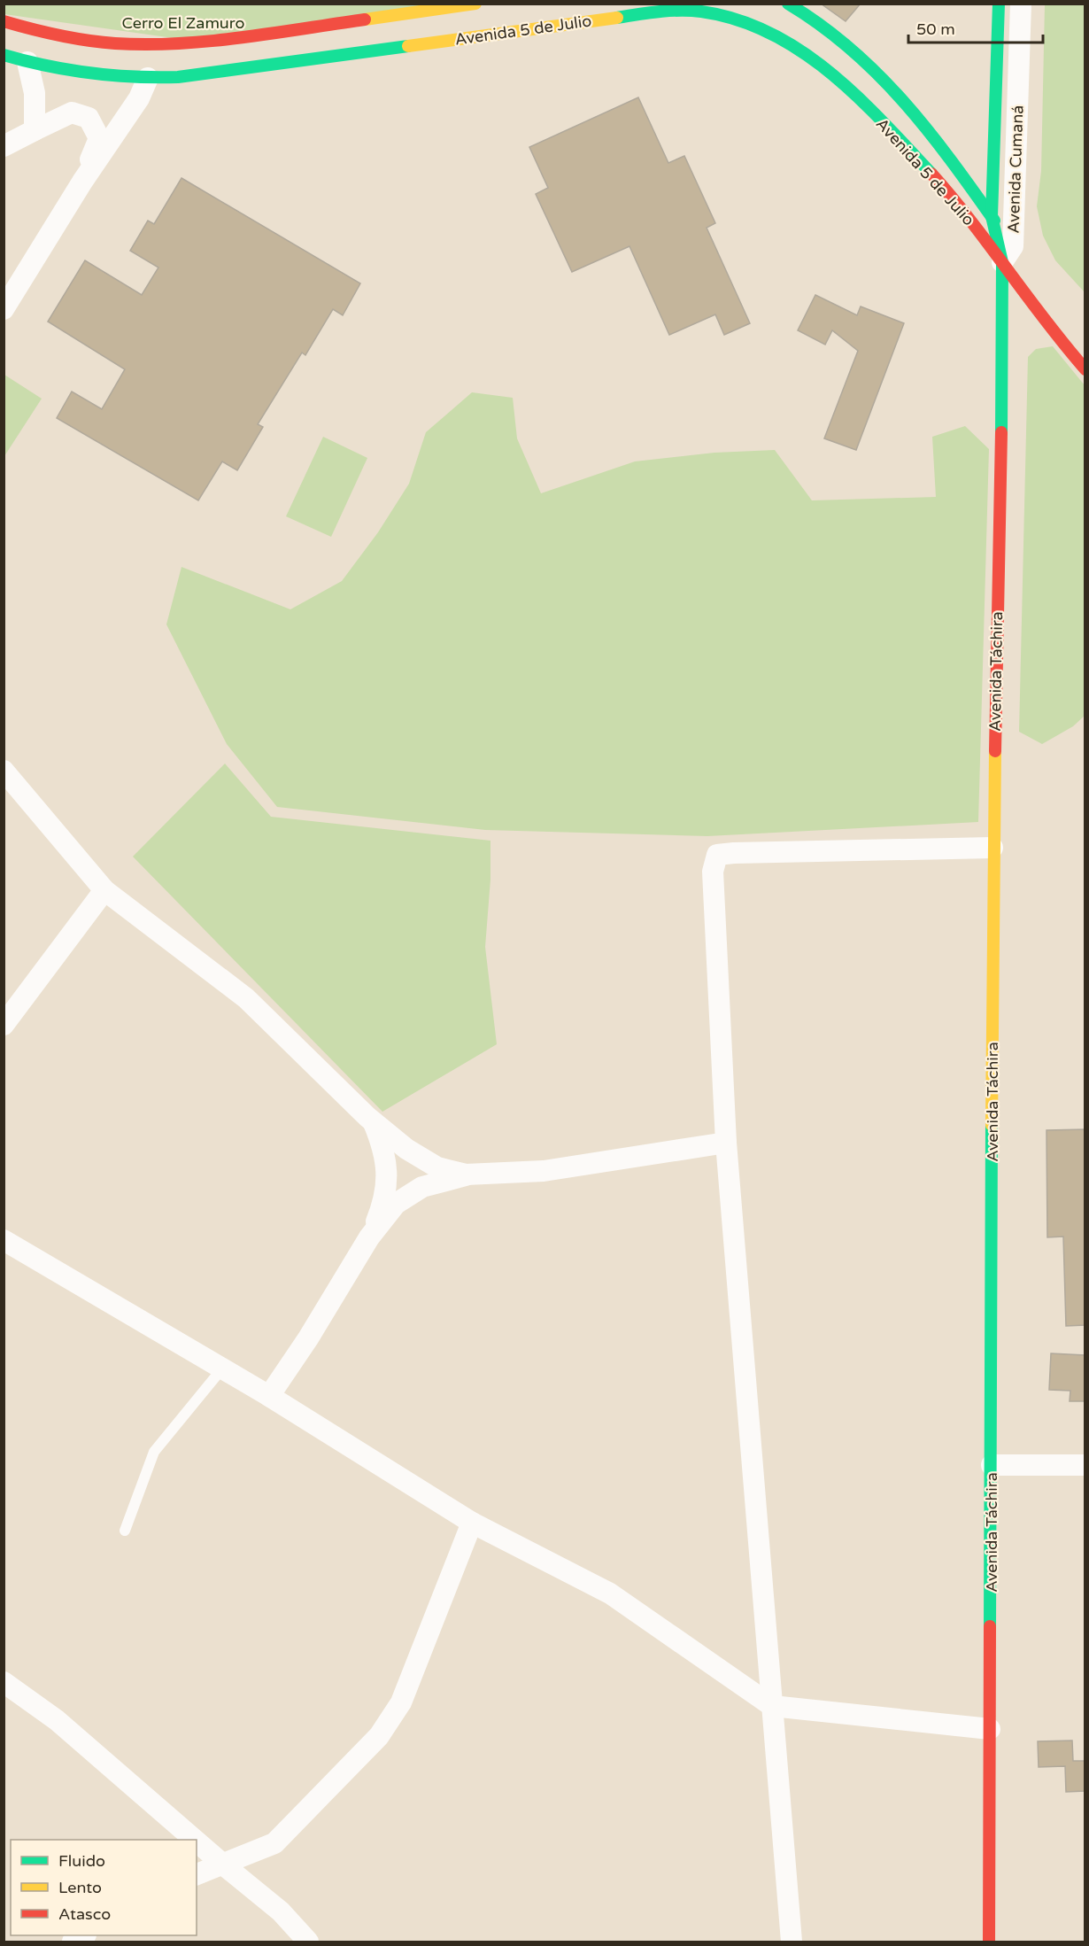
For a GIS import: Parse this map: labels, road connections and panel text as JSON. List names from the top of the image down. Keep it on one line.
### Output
{"streets":{"street":["Avenida 5 de Julio","Avenida Cumaná","Avenida Táchira"]},"crossings":[["Avenida 5 de Julio","Avenida Cumaná"],["Avenida 5 de Julio","Avenida Táchira"],["Avenida Cumaná","Avenida Táchira"]],"parks":["Cerro El Zamuro"],"legend":["Fluido","Lento","Atasco"],"scale_bar":"50 m"}
